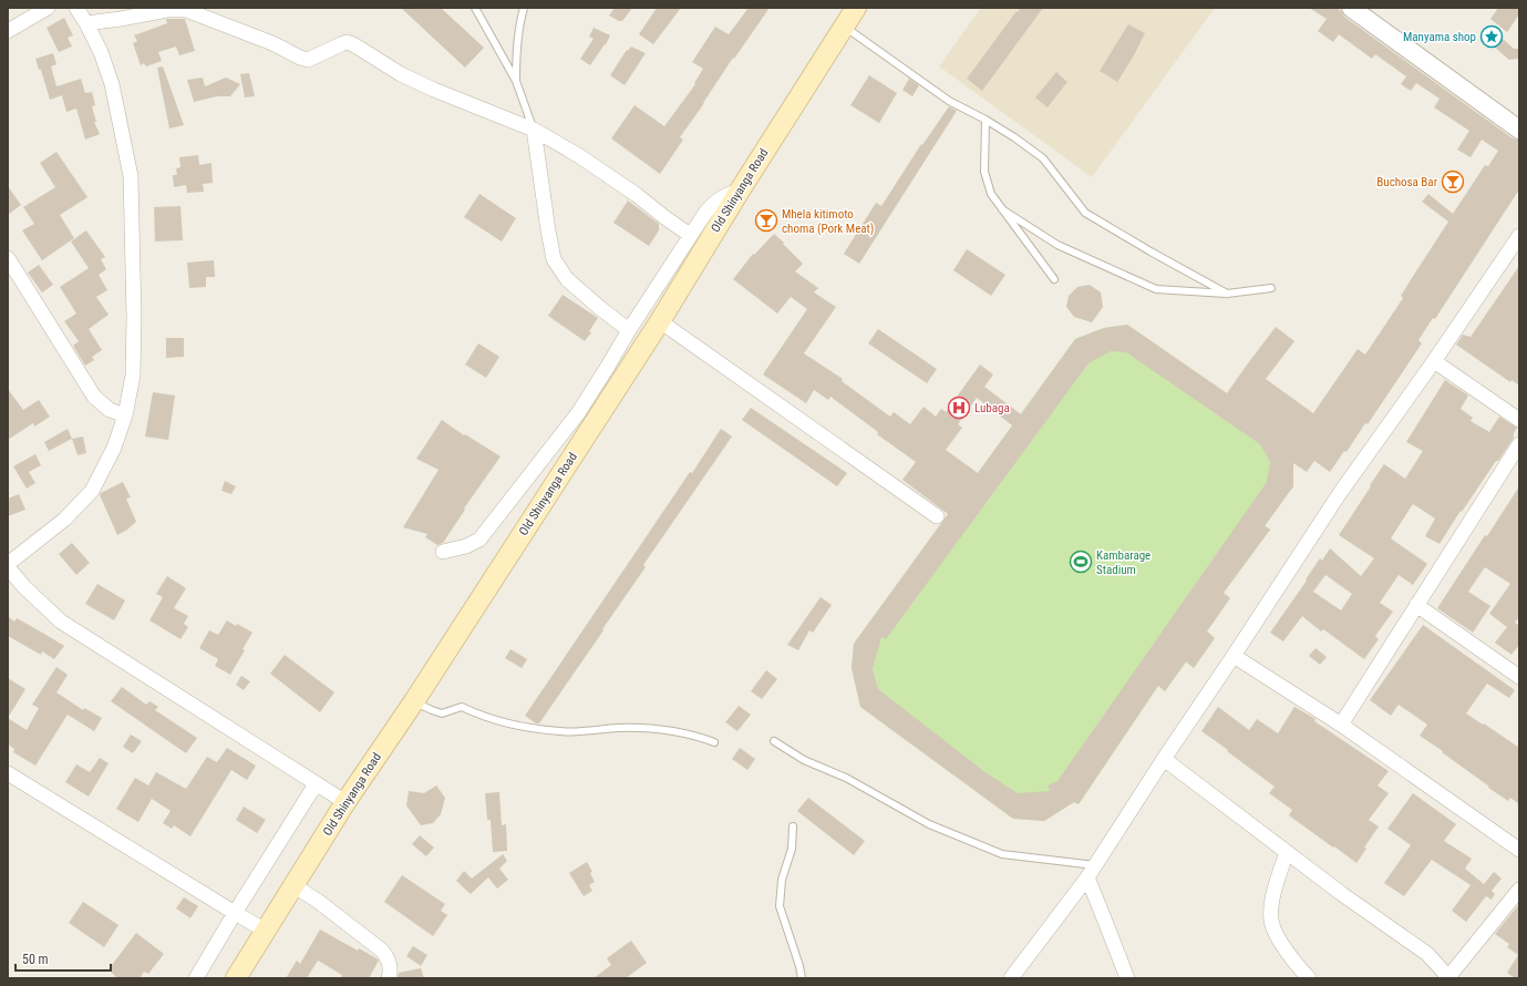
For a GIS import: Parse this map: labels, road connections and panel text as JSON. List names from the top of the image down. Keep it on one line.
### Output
{"streets":{"main road":["Old Shinyanga Road"]},"places":{"place":["Manyama shop"],"bar":["Buchosa Bar","Mhela kitimoto choma (Pork Meat)"],"hospital":["Lubaga"],"sports":["Kambarage Stadium"]},"scale_bar":"50 m"}
